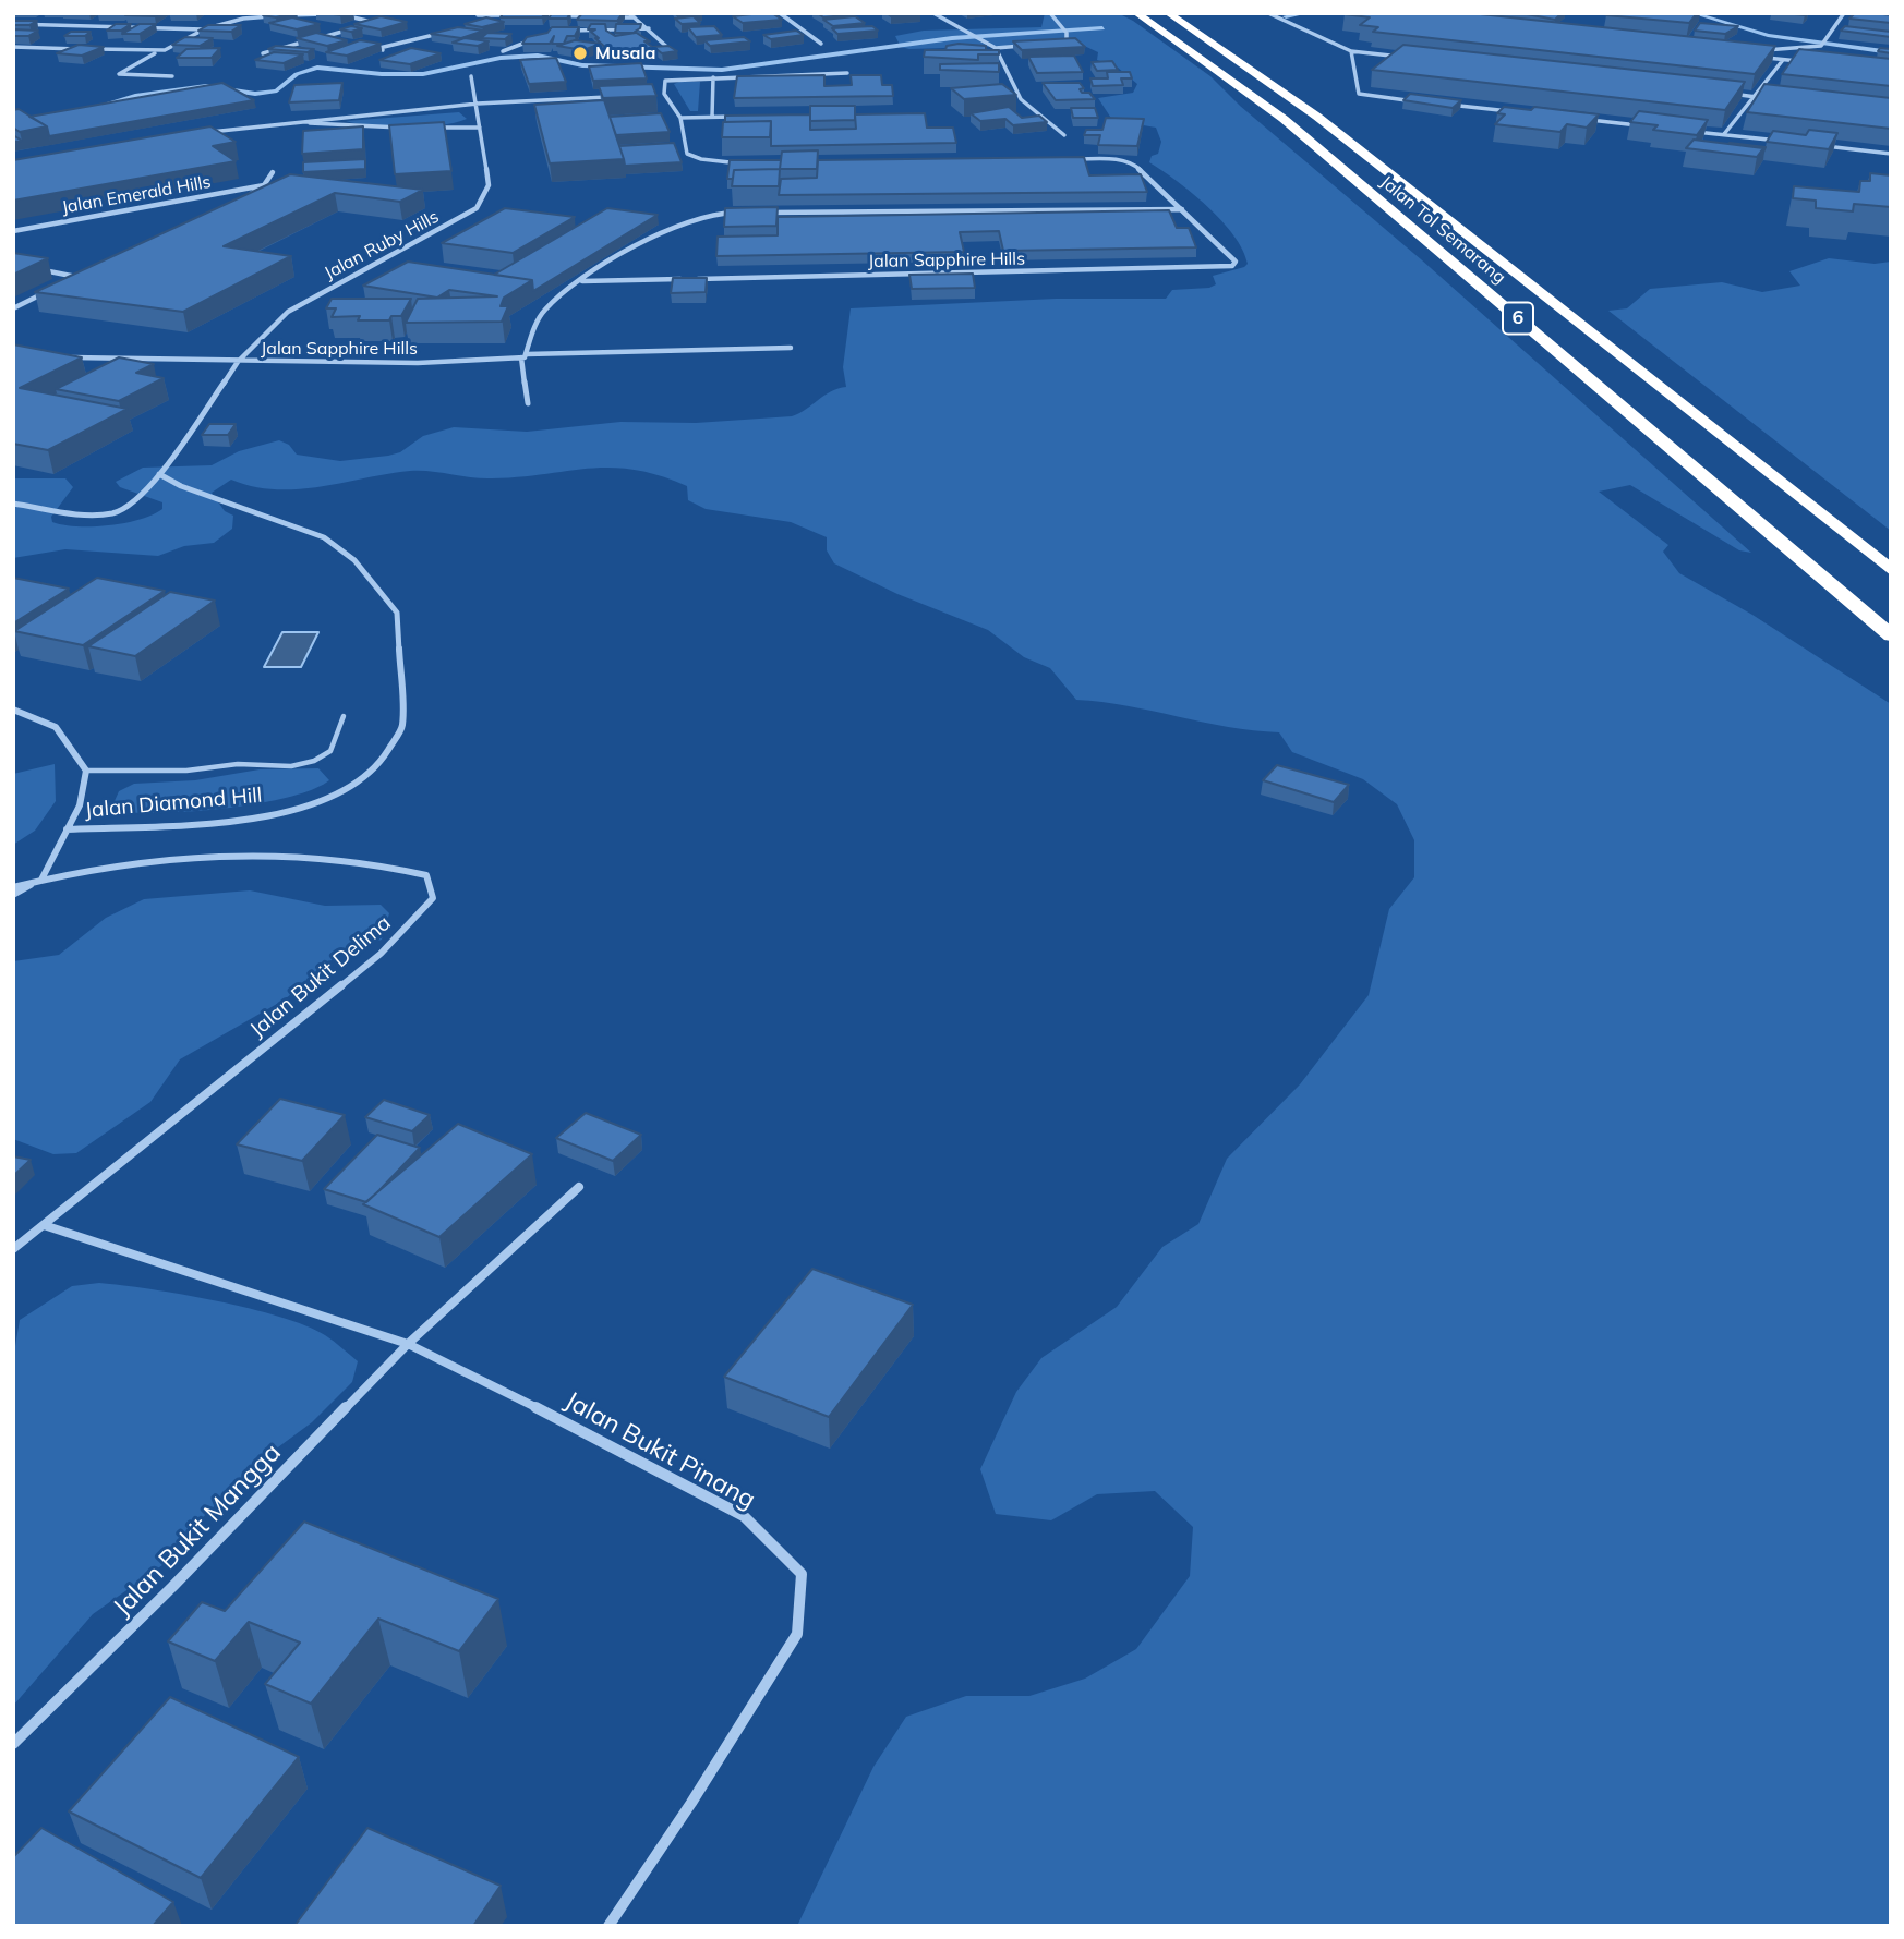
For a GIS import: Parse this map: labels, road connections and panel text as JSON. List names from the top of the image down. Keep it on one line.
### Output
{"streets":{"highway":["Jalan Tol Semarang","6"],"street":["Jalan Emerald Hills","Jalan Ruby Hills","Jalan Sapphire Hills","Jalan Diamond Hill","Jalan Bukit Delima","Jalan Bukit Pinang","Jalan Bukit Mangga"]},"crossings":[["Jalan Ruby Hills","Jalan Sapphire Hills"],["Jalan Bukit Pinang","Jalan Bukit Mangga"]],"places":["Musala"]}
